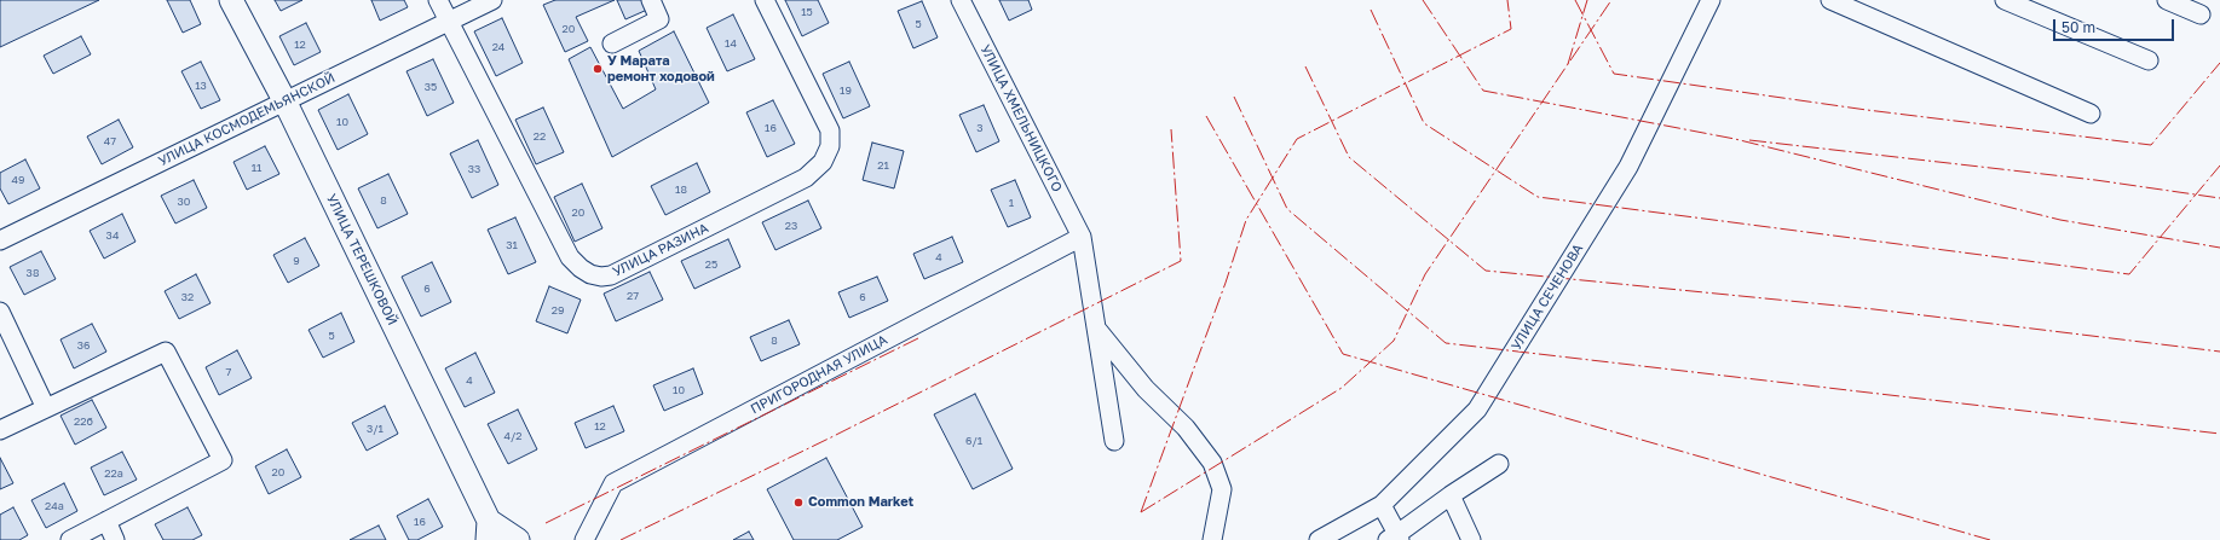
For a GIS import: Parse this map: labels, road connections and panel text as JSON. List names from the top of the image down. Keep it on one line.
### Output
{"streets":{"main road":["УЛИЦА ТЕРЕШКОВОЙ"],"street":["УЛИЦА ХМЕЛЬНИЦКОГО","УЛИЦА КОСМОДЕМЬЯНСКОЙ","УЛИЦА РАЗИНА","УЛИЦА СЕЧЕНОВА","ПРИГОРОДНАЯ УЛИЦА"]},"crossings":[["УЛИЦА ХМЕЛЬНИЦКОГО","ПРИГОРОДНАЯ УЛИЦА"],["УЛИЦА КОСМОДЕМЬЯНСКОЙ","УЛИЦА РАЗИНА"],["УЛИЦА КОСМОДЕМЬЯНСКОЙ","УЛИЦА ТЕРЕШКОВОЙ"]],"places":["У Марата ремонт ходовой","Common Market"],"house_numbers":["15","5","20","14","12","24","13","35","19","10","16","3","22","47","21","11","33","49","18","8","30","1","20","23","34","31","4","9","25","38","6","27","32","6","29","5","8","36","7","4","10","22б","12","3/1","4/2","6/1","20","22а","24а","16"],"scale_bar":"50 m"}
